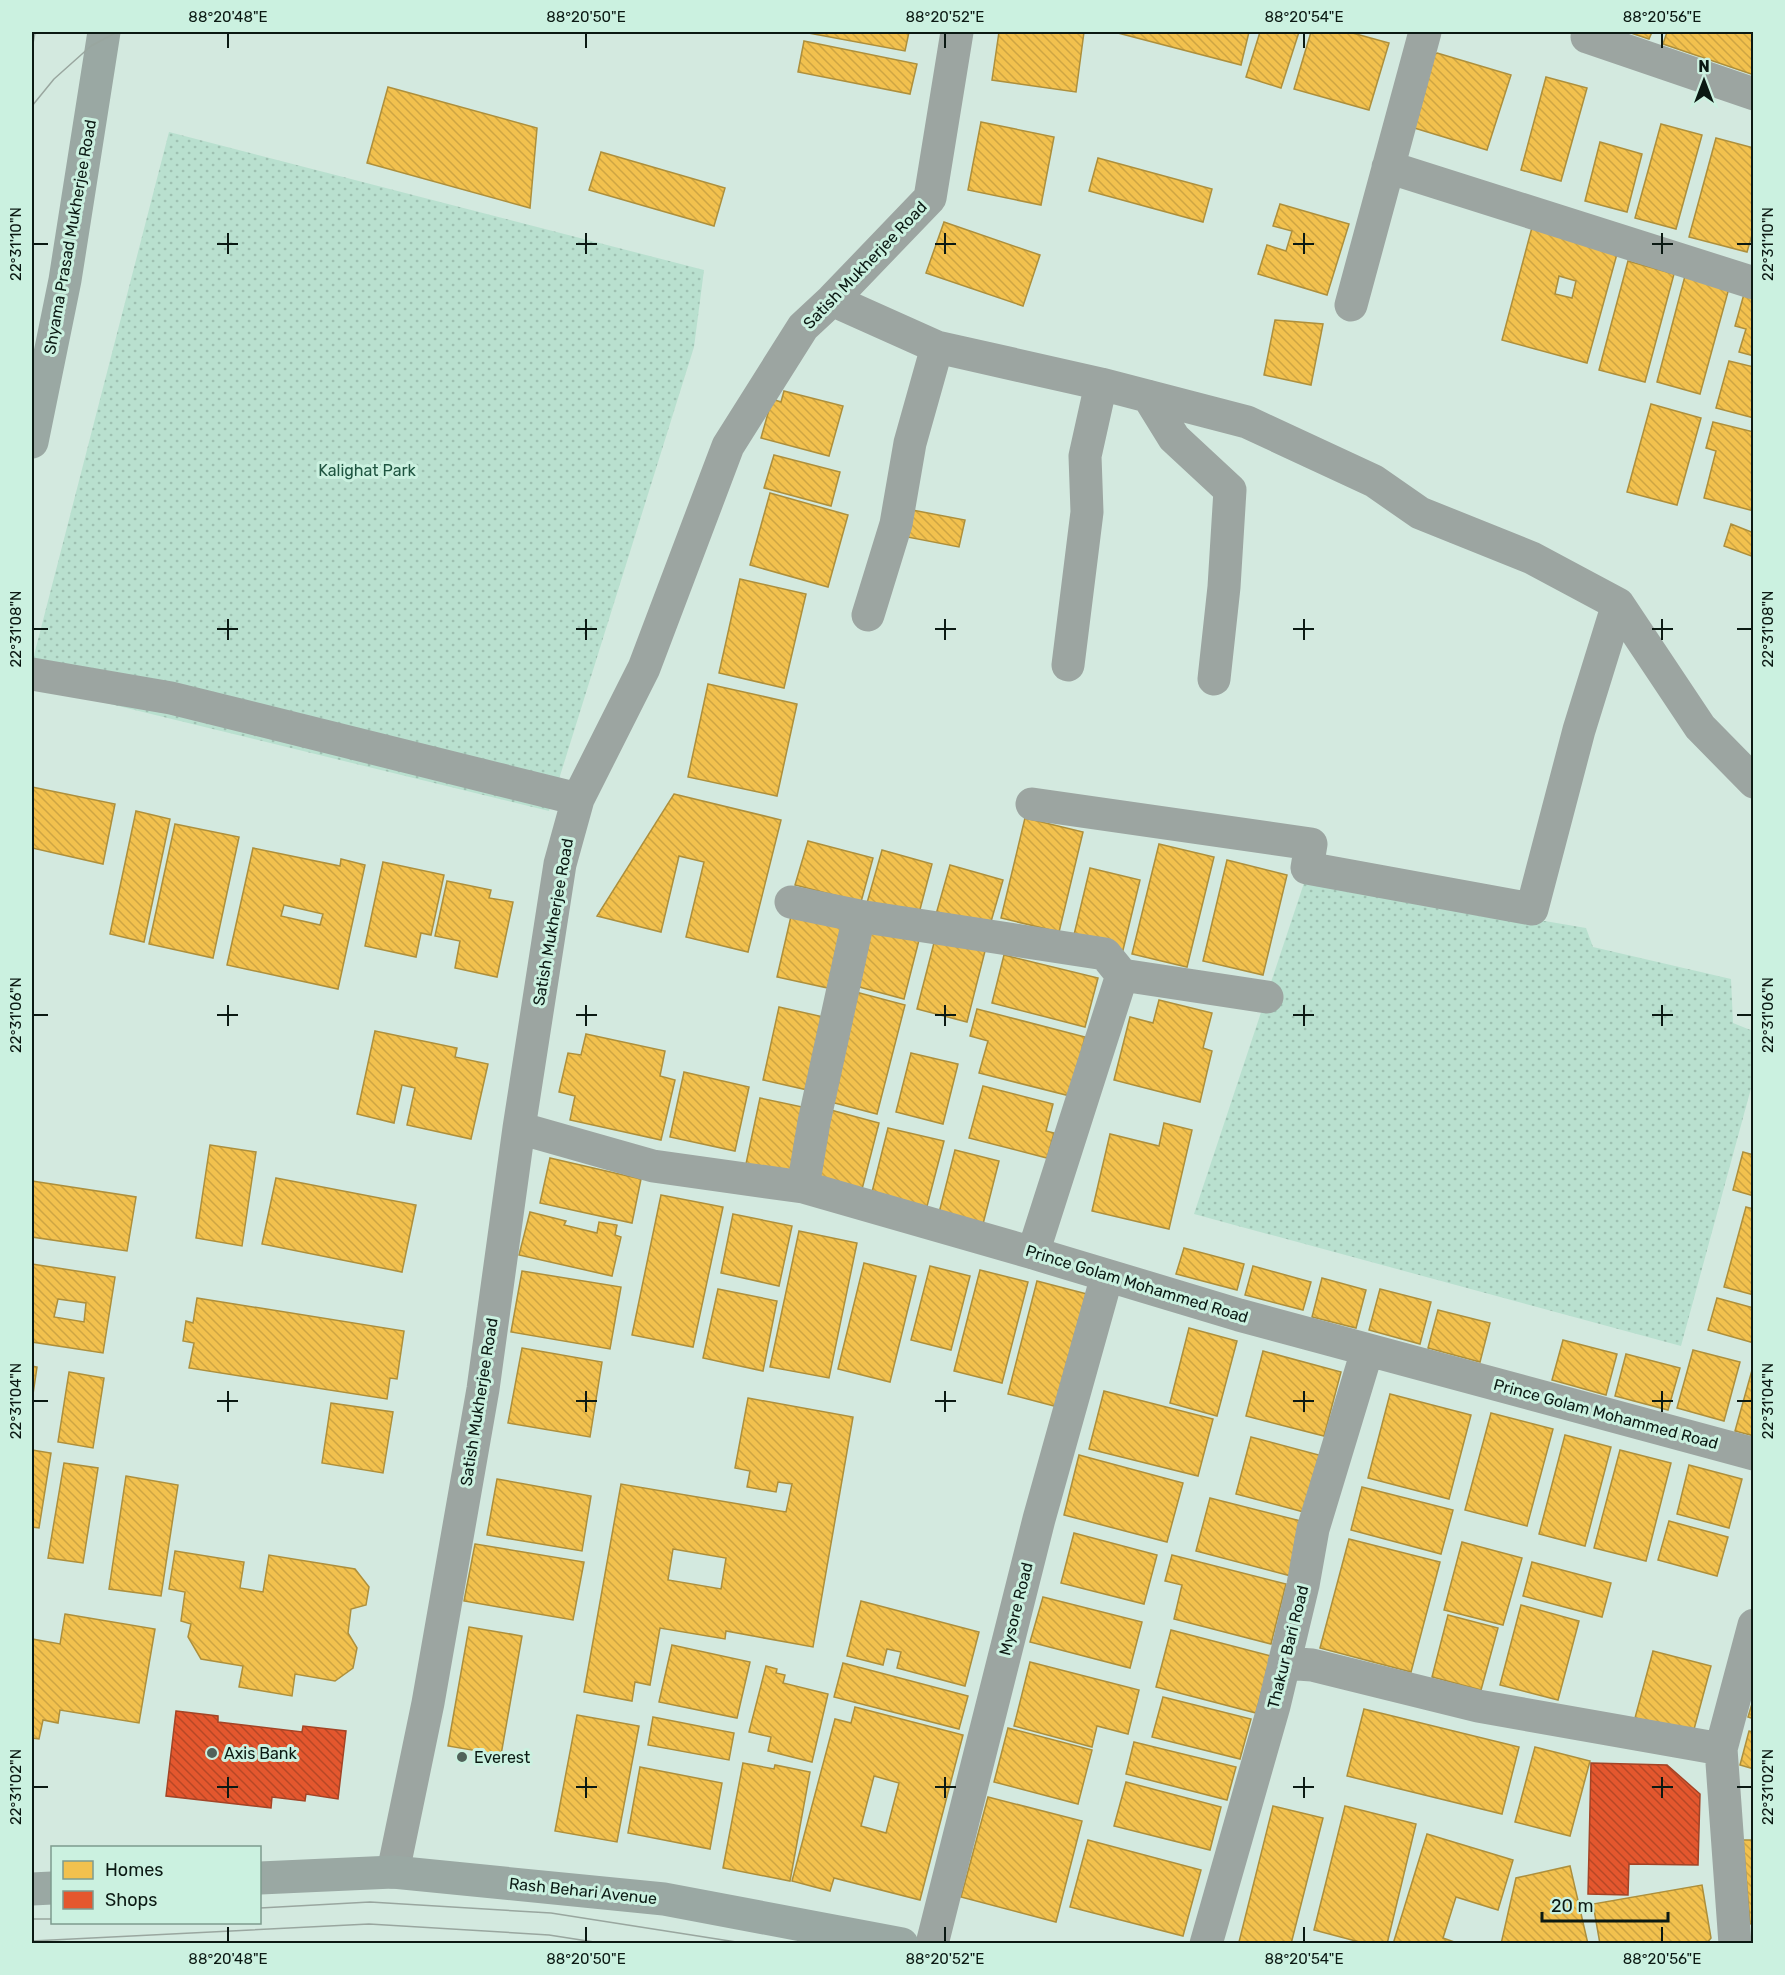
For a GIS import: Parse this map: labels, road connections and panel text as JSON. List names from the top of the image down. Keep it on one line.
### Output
{"streets":{"main road":["Shyama Prasad Mukherjee Road","Rash Behari Avenue"],"street":["Satish Mukherjee Road","Prince Golam Mohammed Road","Mysore Road","Thakur Bari Road"]},"crossings":[["Satish Mukherjee Road","Prince Golam Mohammed Road"],["Satish Mukherjee Road","Rash Behari Avenue"],["Prince Golam Mohammed Road","Mysore Road"],["Prince Golam Mohammed Road","Thakur Bari Road"]],"parks":["Kalighat Park"],"places":["Axis Bank","Everest"],"legend":["Homes","Shops"],"scale_bar":"20 m","north":"top","coordinates":["88°20'48\"E","88°20'50\"E","88°20'52\"E","88°20'54\"E","88°20'56\"E","22°31'10\"N","22°31'08\"N","22°31'06\"N","22°31'04\"N","22°31'02\"N"]}
